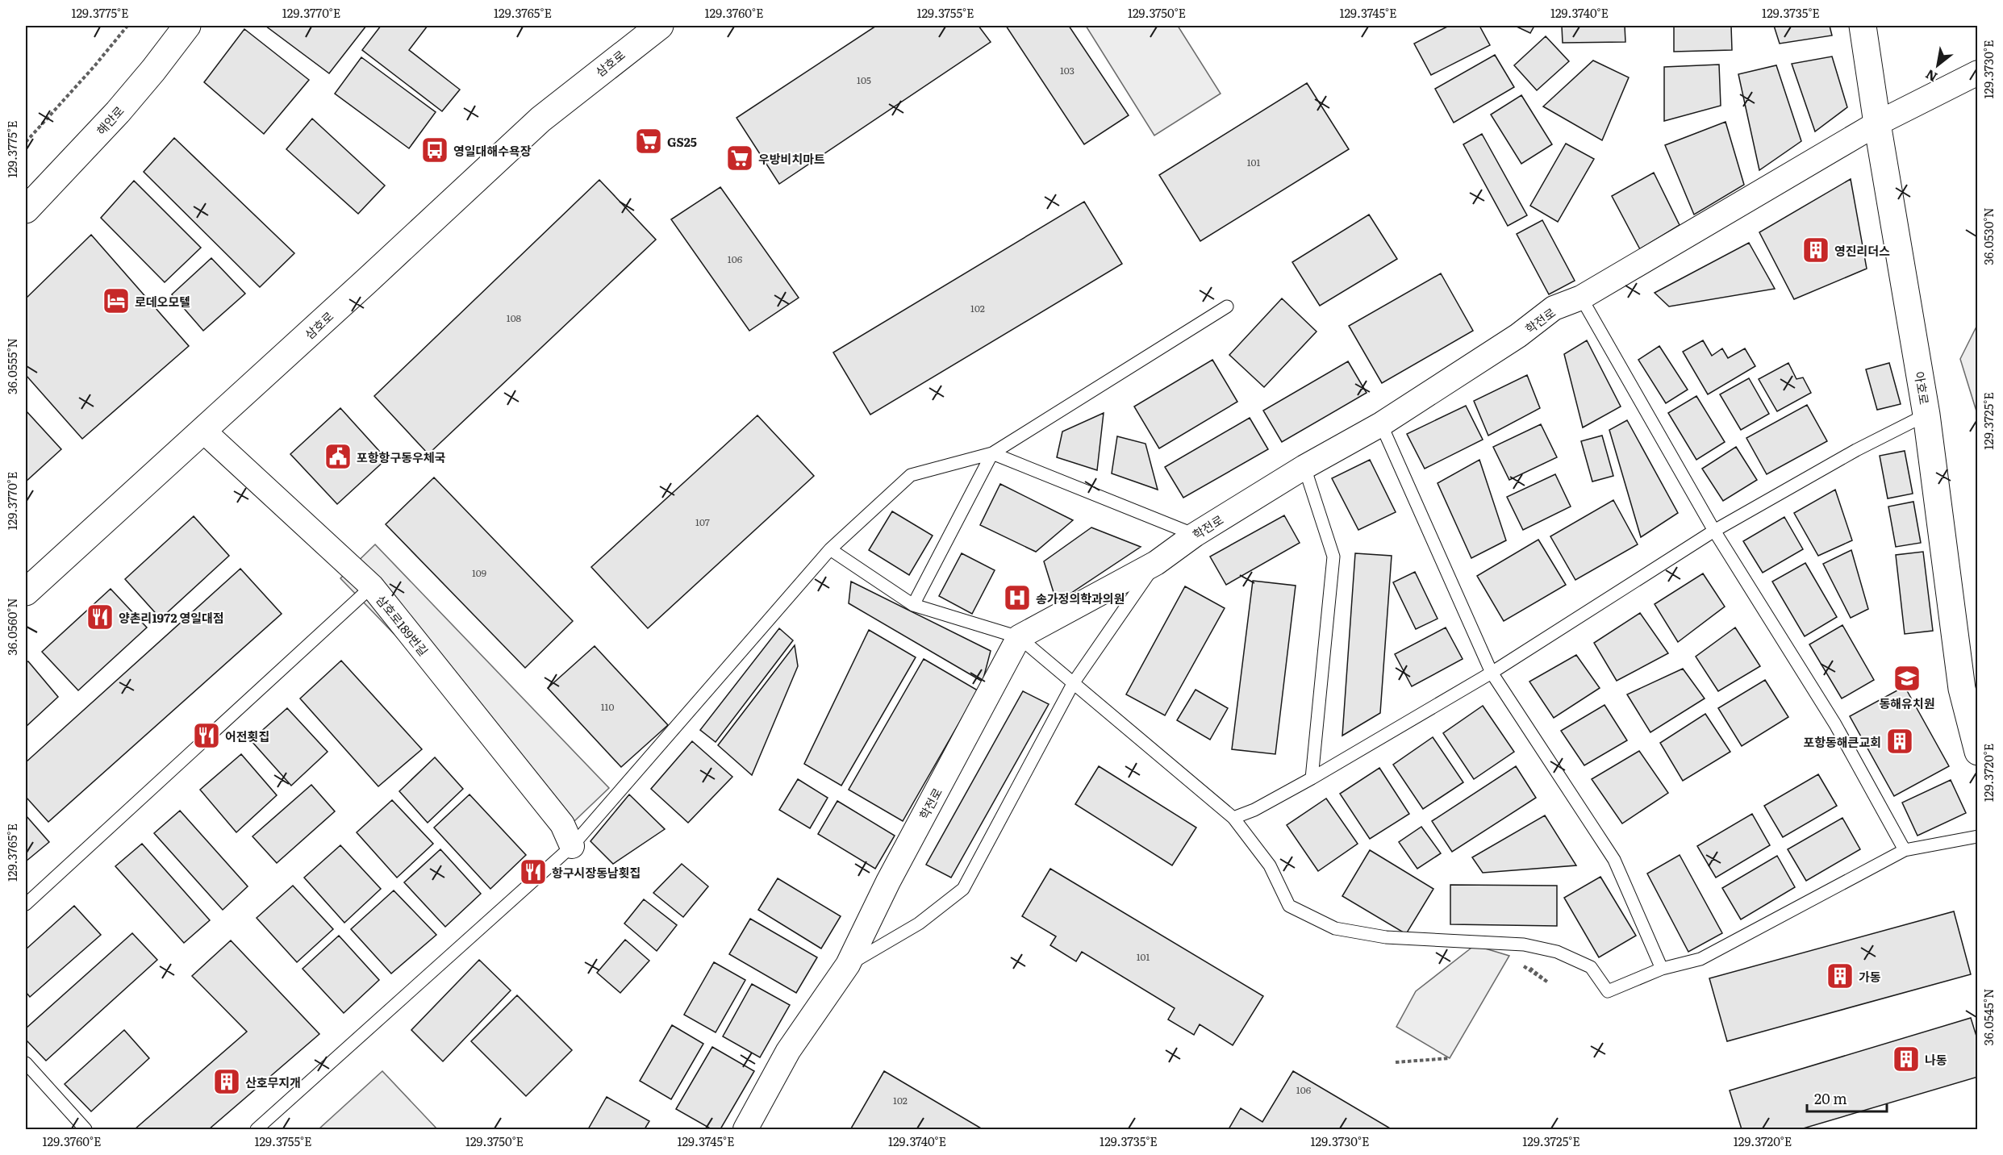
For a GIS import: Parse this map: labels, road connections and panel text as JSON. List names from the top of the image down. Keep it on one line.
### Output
{"streets":{"main road":["삼호로","해안로","아호로"],"street":["학전로","삼호로189번길"]},"crossings":[["삼호로","삼호로189번길"],["학전로","아호로"]],"places":{"supermarket":["GS25","우방비치마트"],"bus stop":["영일대해수욕장"],"building":["영진리더스","포항동해큰교회","가동","나동","산호무지개"],"hotel":["로데오모텔"],"public building":["포항항구동우체국"],"hospital":["송가정의학과의원"],"restaurant":["양촌리1972 영일대점","어전횟집","항구시장동남횟집"],"school or university":["동해유치원"]},"house_numbers":["103","105","101","106","102","108","107","109","110","101","106","102"],"scale_bar":"20 m","north":"bottom left","coordinates":["129.3775°E","129.3770°E","129.3765°E","129.3760°E","129.3755°E","129.3750°E","129.3745°E","129.3740°E","129.3735°E","129.3730°E","36.0530°N","36.0555°N","129.3725°E","36.0560°N","129.3720°E","36.0545°N"]}
